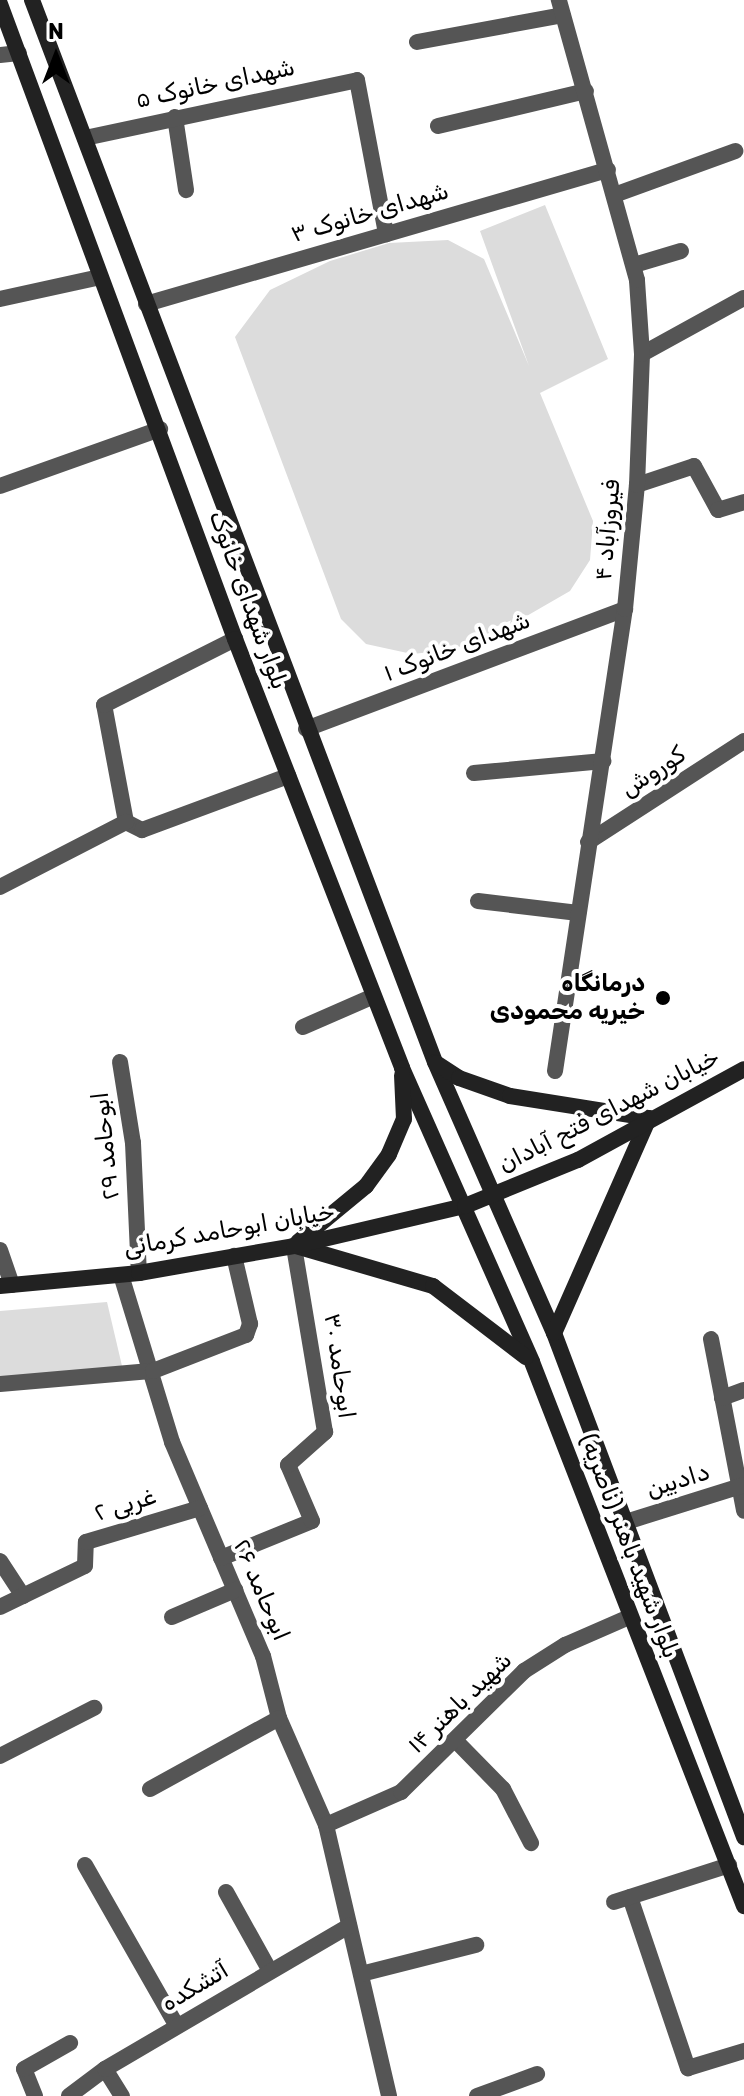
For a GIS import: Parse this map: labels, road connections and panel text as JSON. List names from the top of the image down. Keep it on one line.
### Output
{"streets":{"main road":["بلوار شهدای خانوک","خیابان شهدای فتح آبادان","خیابان ابوحامد کرمانی","بلوار شهید باهنر (ناصریه)"],"street":["شهدای خانوک ۵","شهدای خانوک ۳","فیروزآباد ۴","شهدای خانوک ۱","کوروش","ابوحامد ۲۹","ابوحامد ۳۰","دادبین","۲ غربی","ابوحامد ۲۶","شهید باهنر ۱۴","آتشکده"]},"crossings":[["شهدای خانوک ۵","شهدای خانوک ۳"],["شهدای خانوک ۵","بلوار شهدای خانوک"],["شهدای خانوک ۳","فیروزآباد ۴"],["شهدای خانوک ۳","بلوار شهدای خانوک"],["فیروزآباد ۴","شهدای خانوک ۱"],["فیروزآباد ۴","کوروش"],["بلوار شهدای خانوک","شهدای خانوک ۱"],["بلوار شهدای خانوک","خیابان شهدای فتح آبادان"],["بلوار شهدای خانوک","خیابان ابوحامد کرمانی"],["بلوار شهدای خانوک","بلوار شهید باهنر (ناصریه)"],["خیابان شهدای فتح آبادان","خیابان ابوحامد کرمانی"],["خیابان شهدای فتح آبادان","بلوار شهید باهنر (ناصریه)"],["ابوحامد ۲۹","خیابان ابوحامد کرمانی"],["خیابان ابوحامد کرمانی","ابوحامد ۳۰"],["خیابان ابوحامد کرمانی","بلوار شهید باهنر (ناصریه)"],["خیابان ابوحامد کرمانی","ابوحامد ۲۶"],["ابوحامد ۳۰","ابوحامد ۲۶"],["دادبین","بلوار شهید باهنر (ناصریه)"],["۲ غربی","ابوحامد ۲۶"],["بلوار شهید باهنر (ناصریه)","شهید باهنر ۱۴"],["ابوحامد ۲۶","شهید باهنر ۱۴"],["ابوحامد ۲۶","آتشکده"]],"places":["درمانگاه خیریه محمودی"],"north":"top"}
